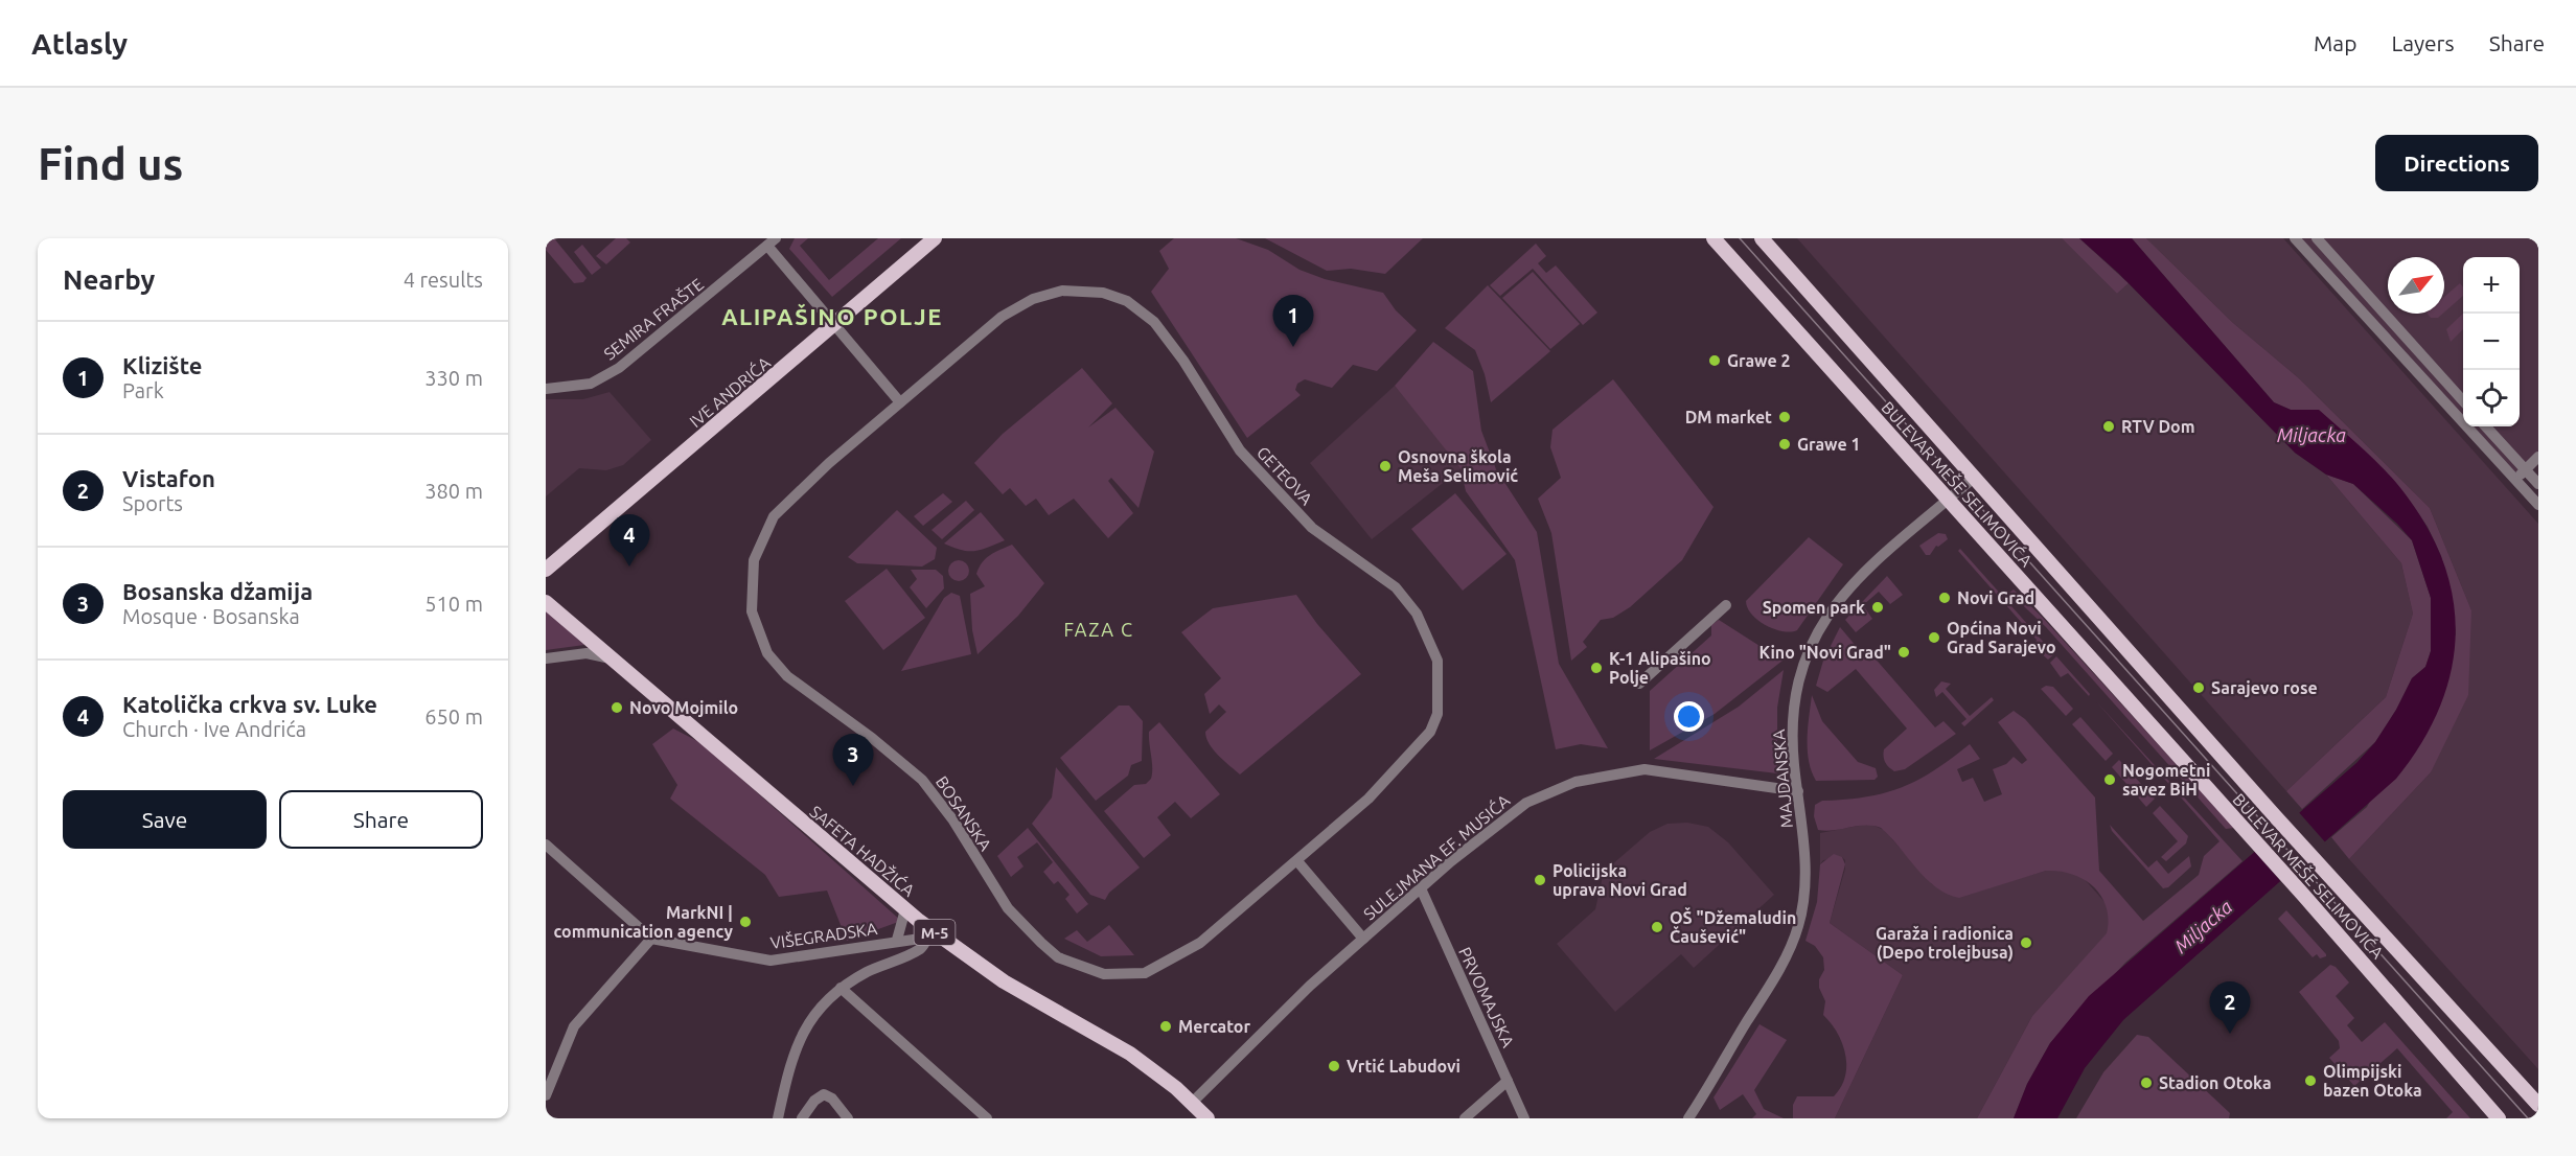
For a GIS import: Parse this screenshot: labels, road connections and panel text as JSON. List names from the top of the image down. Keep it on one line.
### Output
{"streets":{"main road":["IVE ANDRIĆA","BULEVAR MEŠE SELIMOVIĆA","SAFETA HADŽIĆA","M-5"],"street":["SEMIRA FRAŠTE","GETEOVA","MAJDANSKA","BOSANSKA","SULEJMANA EF. MUSIĆA","VIŠEGRADSKA","PRVOMAJSKA"]},"crossings":[["GETEOVA","BOSANSKA"],["BULEVAR MEŠE SELIMOVIĆA","MAJDANSKA"],["MAJDANSKA","SULEJMANA EF. MUSIĆA"],["SAFETA HADŽIĆA","SULEJMANA EF. MUSIĆA"],["SAFETA HADŽIĆA","VIŠEGRADSKA"],["SULEJMANA EF. MUSIĆA","PRVOMAJSKA"]],"districts":["ALIPAŠINO POLJE","FAZA C"],"water":["Miljacka"],"places":["Grawe 2","DM market","RTV Dom","Grawe 1","Osnovna škola Meša Selimović","Novi Grad","Spomen park","Općina Novi Grad Sarajevo","Kino \"Novi Grad\"","K-1 Alipašino Polje","Sarajevo rose","Novo Mojmilo","Nogometni savez BiH","Policijska uprava Novi Grad","MarkNI | communication agency","OŠ \"Džemaludin Čaušević\"","Garaža i radionica (Depo trolejbusa)","Mercator","Vrtić Labudovi","Olimpijski bazen Otoka","Stadion Otoka"],"north":"top right","page":{"header":"Atlasly","nav":["Map","Layers","Share"],"buttons":["Directions",["Save","Share"]],"title":"Find us","heading":["Nearby","4 results"],"map_buttons":["+","−"],"pins":["1","4","3","2"],"list":[{"mark":"1","name":"Klizište","note":"Park","value":"330 m"},{"mark":"2","name":"Vistafon","note":"Sports","value":"380 m"},{"mark":"3","name":"Bosanska džamija","note":"Mosque · Bosanska","value":"510 m"},{"mark":"4","name":"Katolička crkva sv. Luke","note":"Church · Ive Andrića","value":"650 m"}]}}
